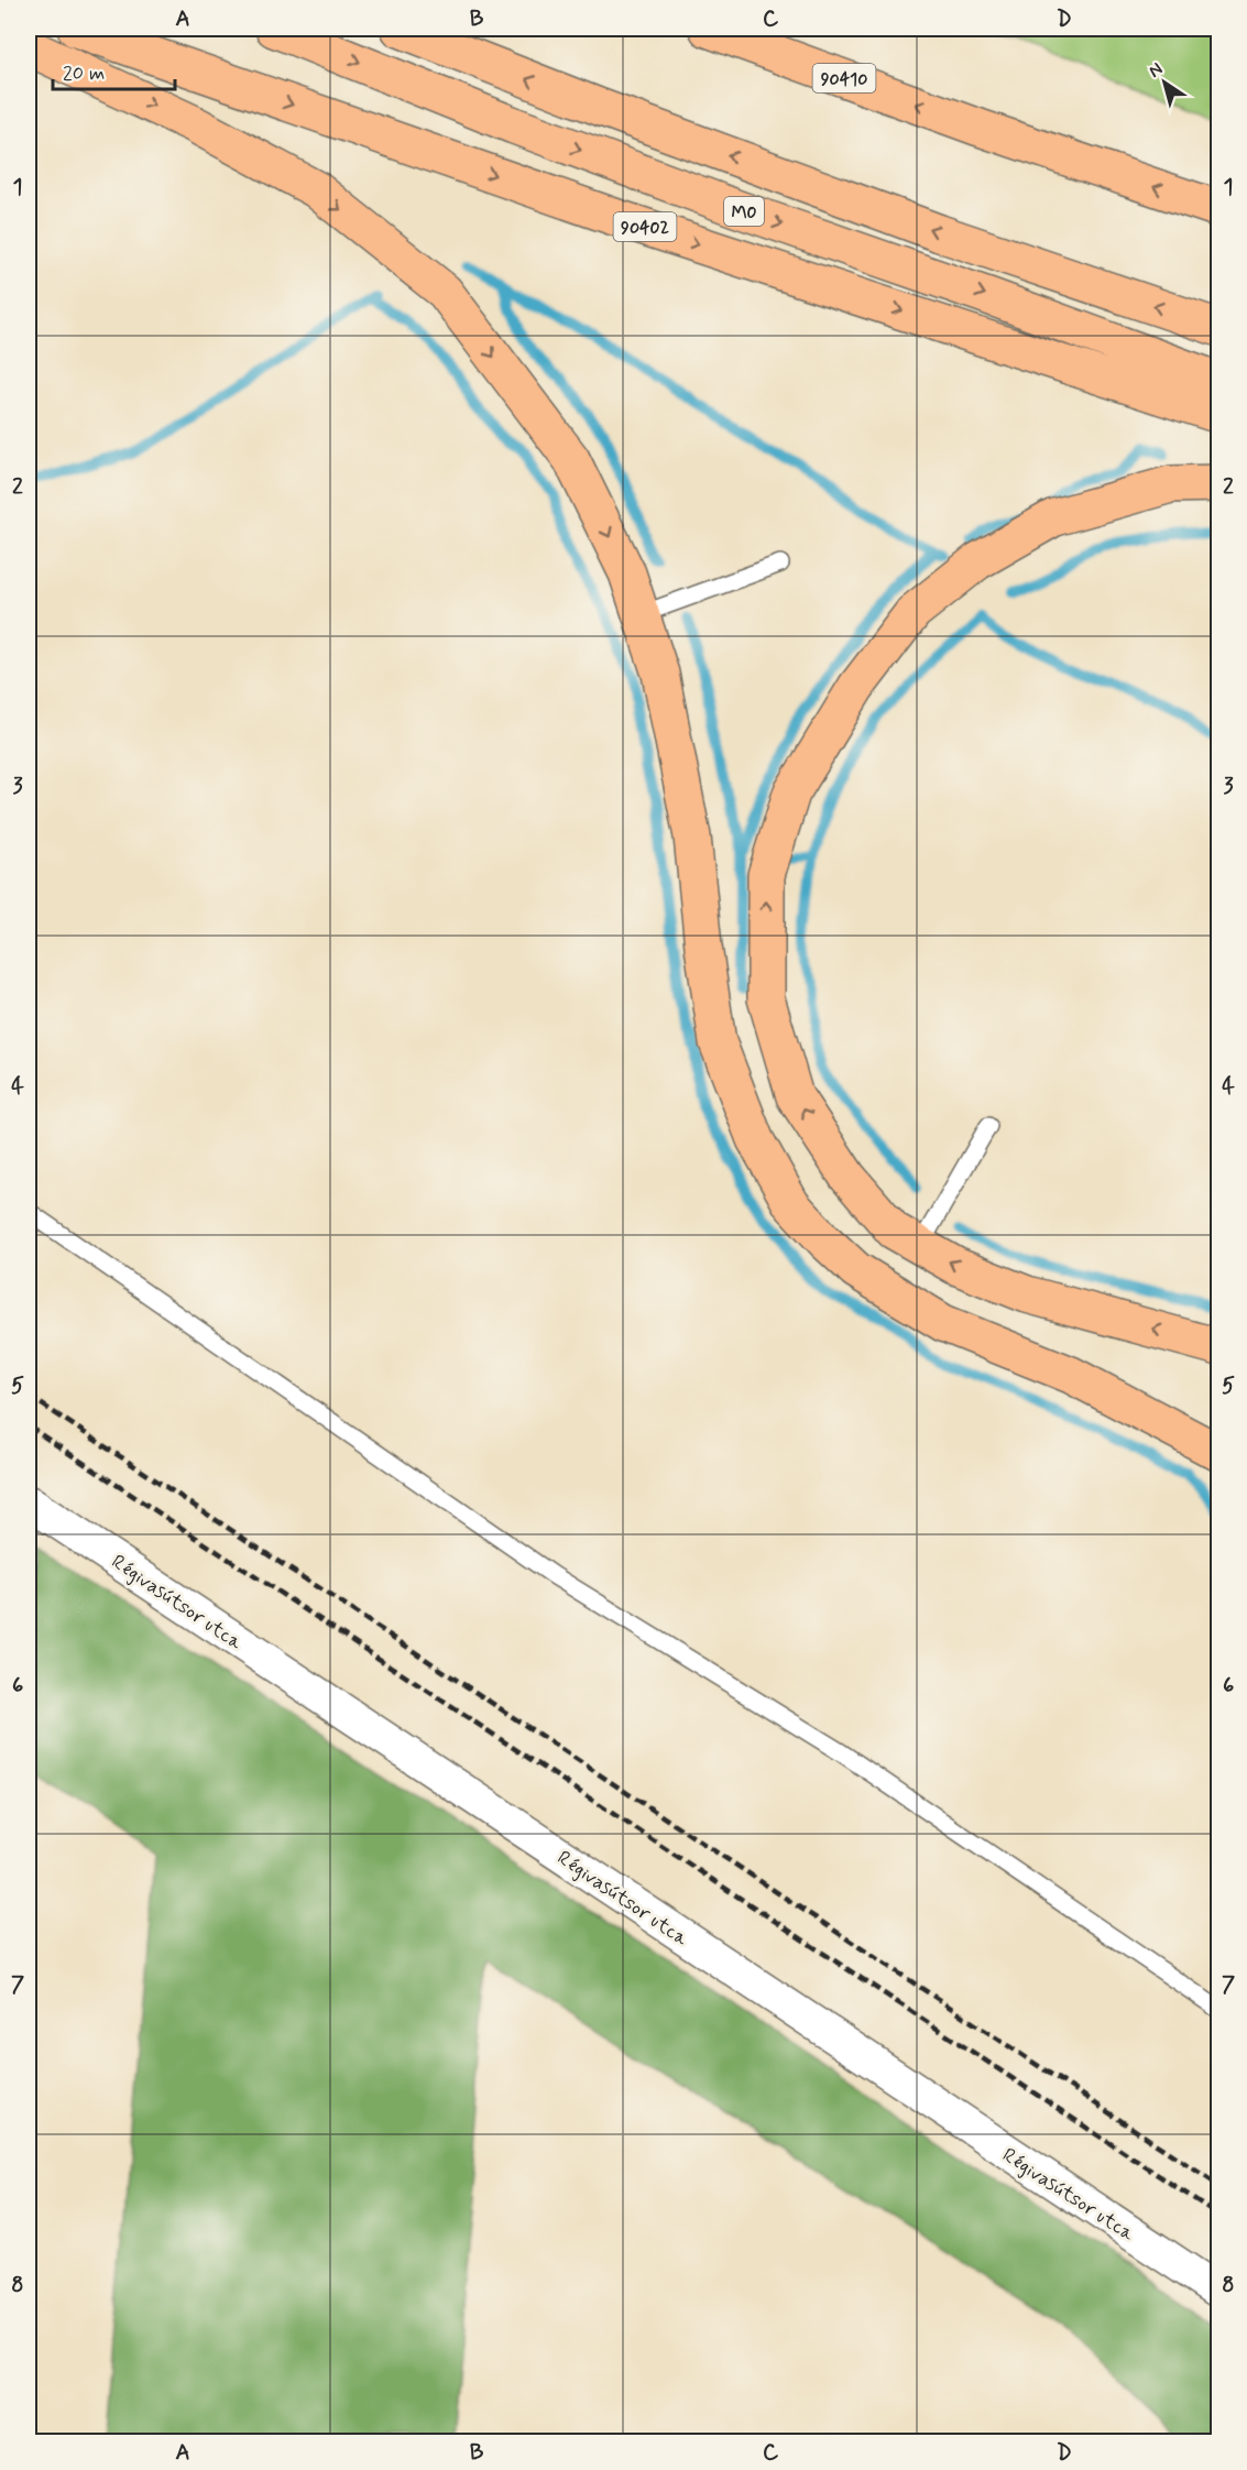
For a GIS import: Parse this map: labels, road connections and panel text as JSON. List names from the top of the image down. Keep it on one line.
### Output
{"streets":{"highway":["90410","M0","90402"],"street":["Régivasútsor utca"]},"scale_bar":"20 m","north":"top left","grid":{"columns":["A","B","C","D"],"rows":["1","2","3","4","5","6","7","8"]}}
